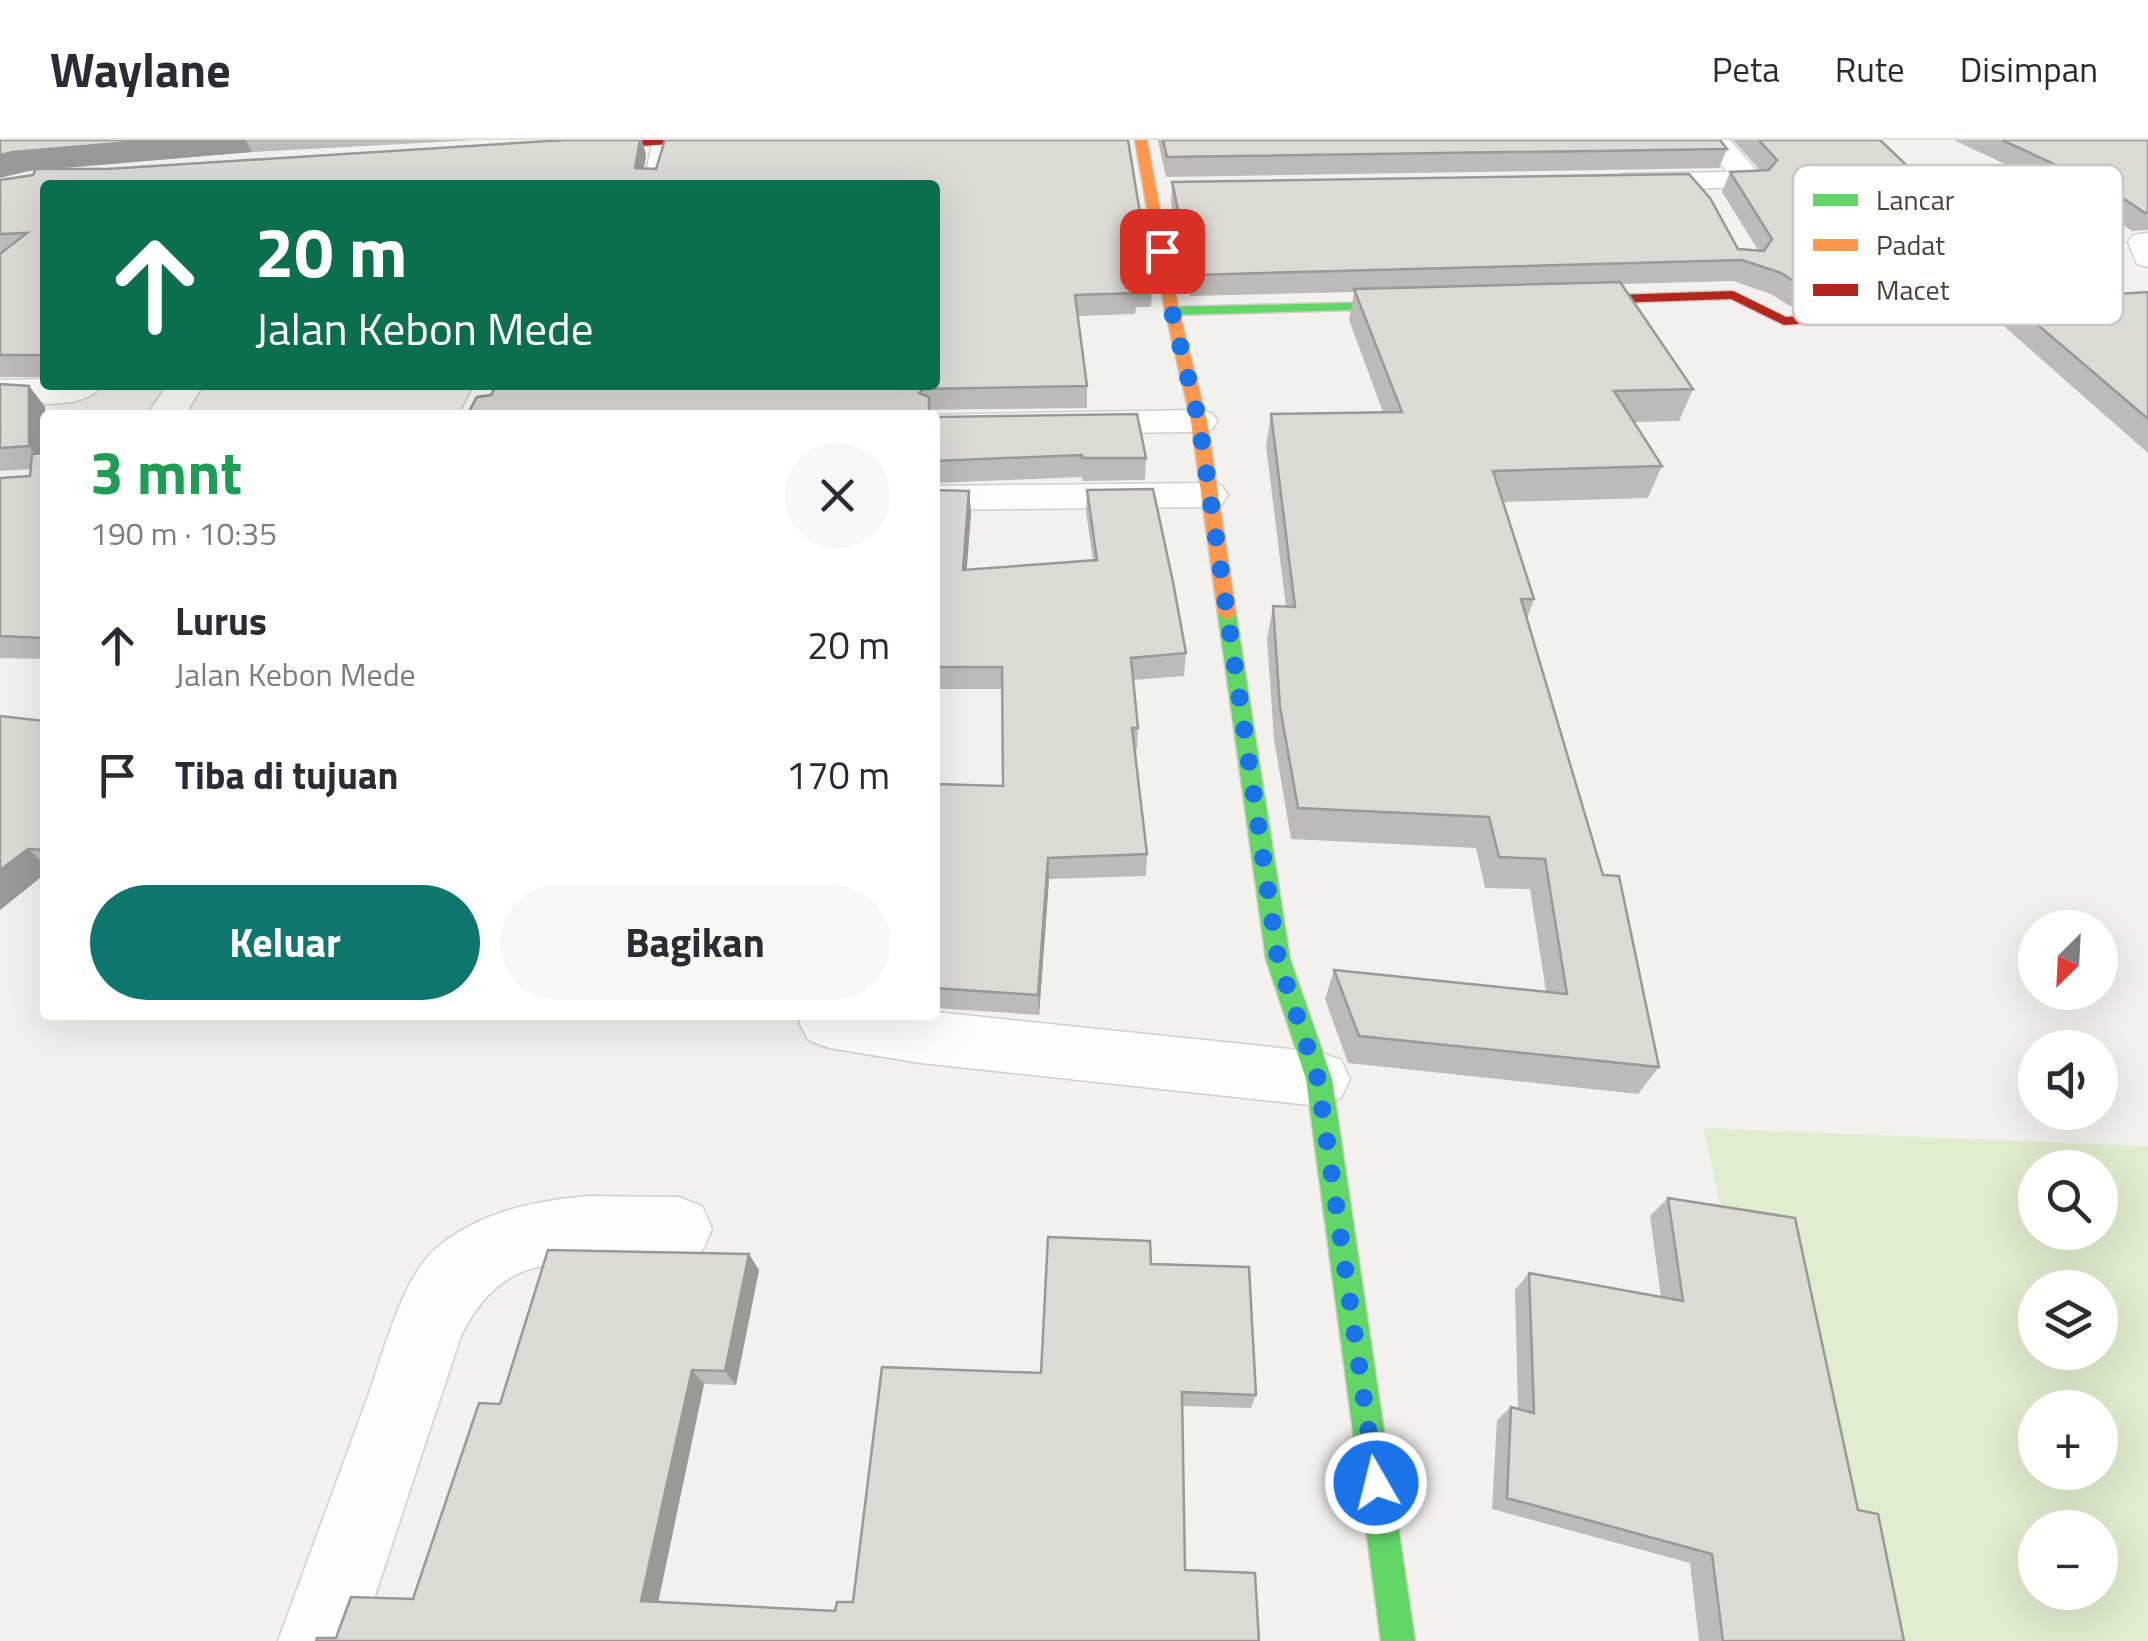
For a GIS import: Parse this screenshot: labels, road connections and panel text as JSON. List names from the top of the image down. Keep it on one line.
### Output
{"legend":["Lancar","Padat","Macet"],"north":"bottom left","page":{"header":"Waylane","nav":["Peta","Rute","Disimpan"],"turn":["20 m","Jalan Kebon Mede"],"heading":["3 mnt","190 m · 10:35"],"list":[{"name":"Lurus","note":"Jalan Kebon Mede","value":"20 m"},{"name":"Tiba di tujuan","value":"170 m"}],"buttons":["Keluar","Bagikan"],"map_buttons":["+","−"]}}
